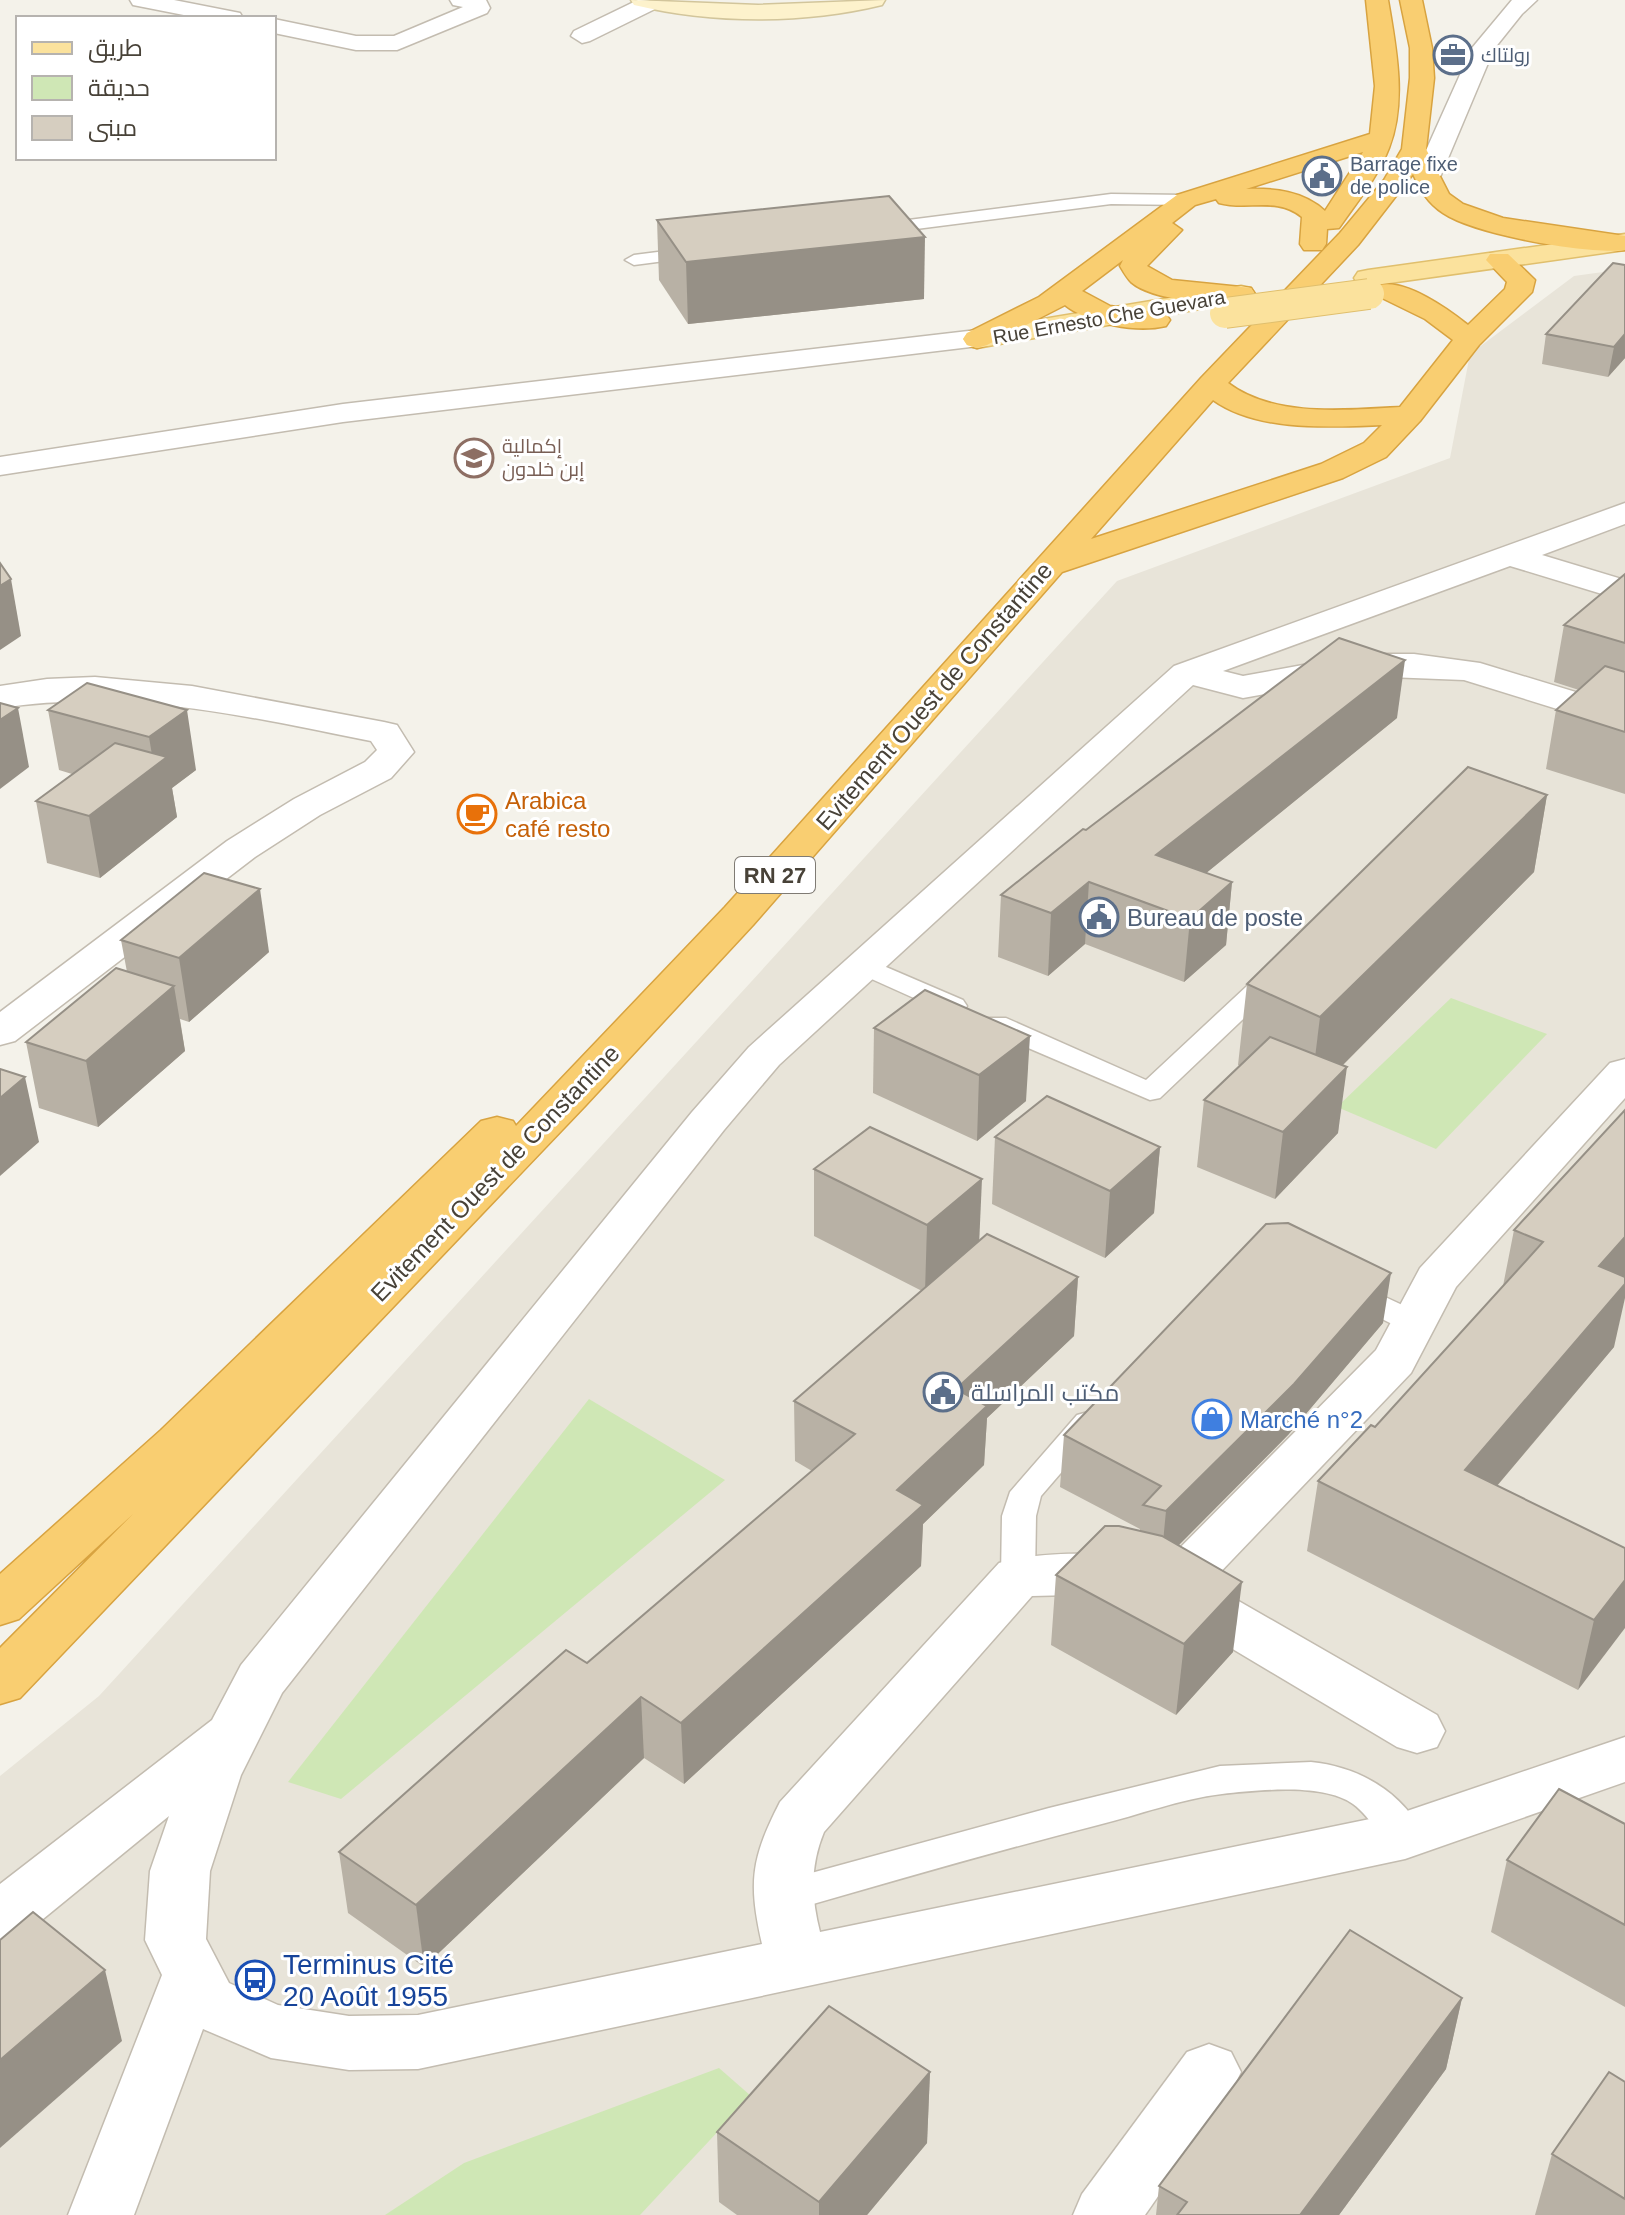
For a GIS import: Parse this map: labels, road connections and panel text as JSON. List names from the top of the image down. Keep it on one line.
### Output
{"streets":{"highway":["Evitement Ouest de Constantine","RN 27"],"main road":["Rue Ernesto Che Guevara"]},"places":{"office":["رولتاك"],"public building":["Barrage fixe de police","Bureau de poste","مكتب المراسلة"],"school or university":["إكمالية إبن خلدون"],"cafe":["Arabica café resto"],"shop":["Marché n°2"],"bus stop":["Terminus Cité 20 Août 1955"]},"legend":["طريق","حديقة","مبنى"]}
